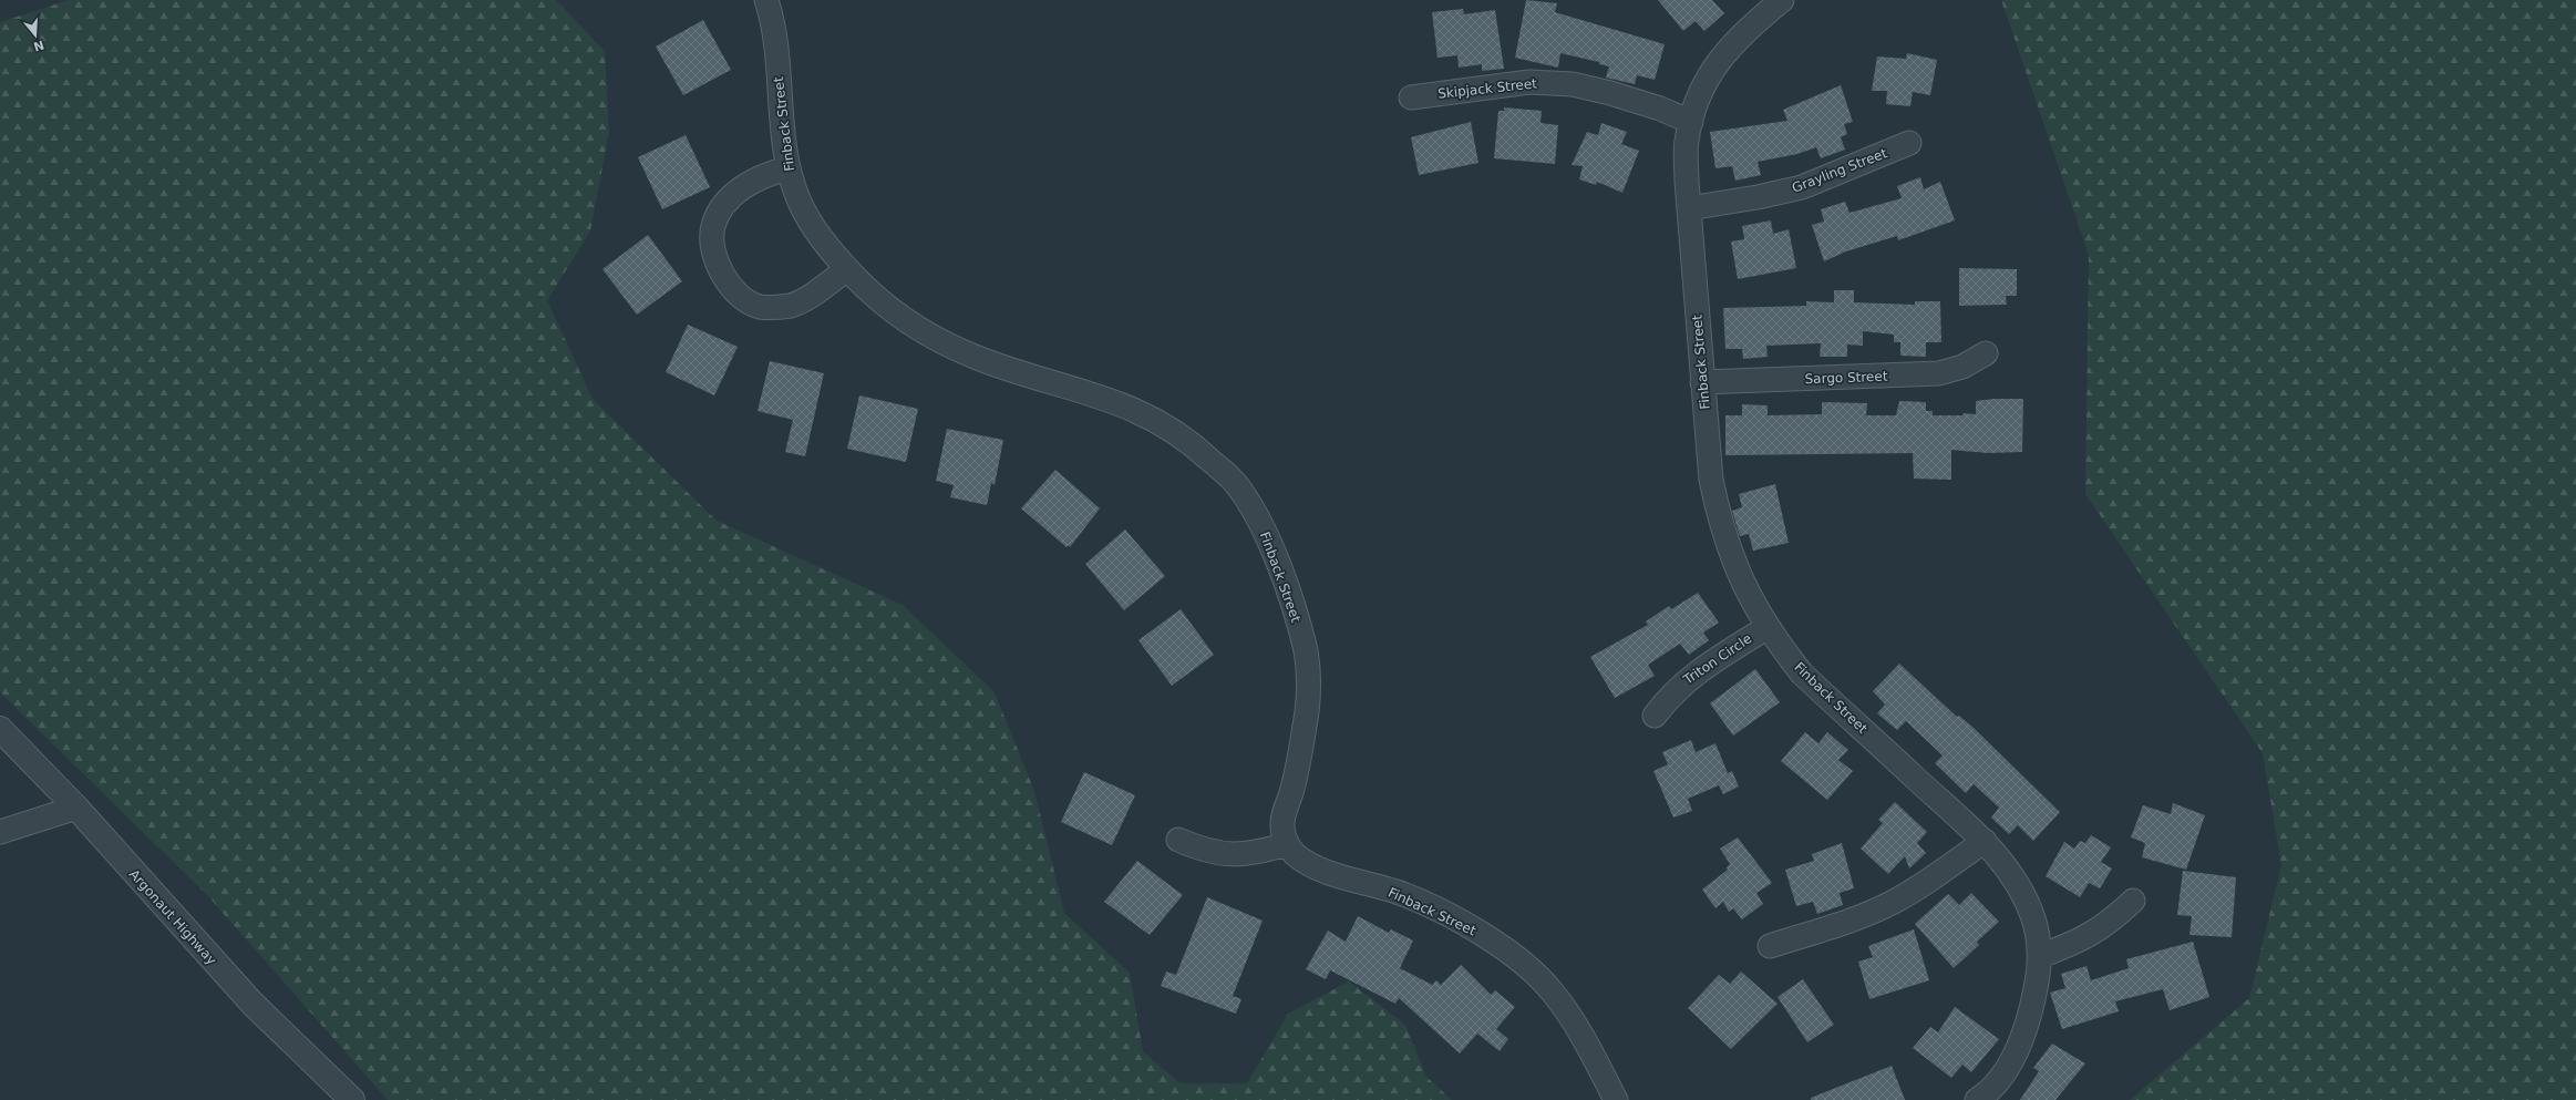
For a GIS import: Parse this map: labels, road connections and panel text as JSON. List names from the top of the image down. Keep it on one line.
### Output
{"streets":{"street":["Skipjack Street","Finback Street","Grayling Street","Sargo Street","Triton Circle","Argonaut Highway"]},"crossings":[["Skipjack Street","Finback Street"],["Finback Street","Grayling Street"],["Finback Street","Sargo Street"],["Finback Street","Triton Circle"]],"north":"bottom"}
